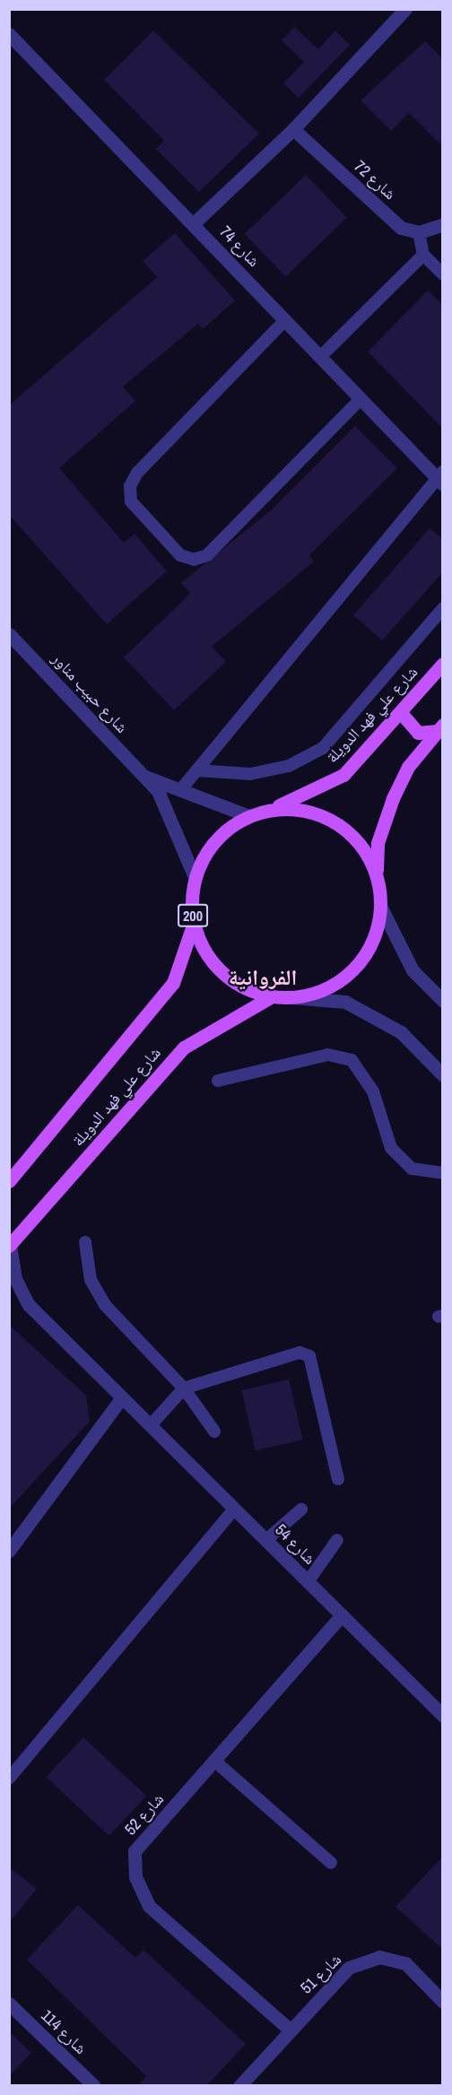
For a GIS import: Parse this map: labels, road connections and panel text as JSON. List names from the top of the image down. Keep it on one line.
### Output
{"streets":{"main road":["شارع علي فهد الدويلة","200"],"street":["شارع 72","شارع 74","شارع حبيب مناور","شارع 54","شارع 52","شارع 51","شارع 114"]},"crossings":[["شارع حبيب مناور","شارع علي فهد الدويلة"],["شارع حبيب مناور","200"],["شارع علي فهد الدويلة","200"],["شارع علي فهد الدويلة","شارع 54"],["شارع 54","شارع 52"],["شارع 52","شارع 51"]],"districts":["الفروانية"]}
